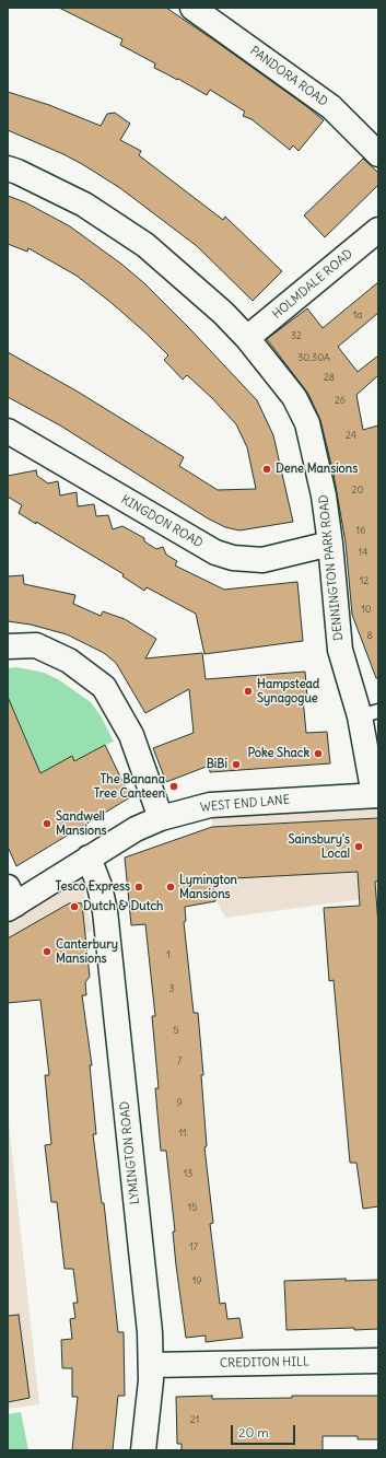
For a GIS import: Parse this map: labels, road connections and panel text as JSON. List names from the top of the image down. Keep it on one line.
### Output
{"streets":{"street":["PANDORA ROAD","HOLMDALE ROAD","KINGDON ROAD","DENNINGTON PARK ROAD","WEST END LANE","LYMINGTON ROAD","CREDITON HILL"]},"crossings":[["HOLMDALE ROAD","DENNINGTON PARK ROAD"],["KINGDON ROAD","DENNINGTON PARK ROAD"],["DENNINGTON PARK ROAD","WEST END LANE"],["WEST END LANE","LYMINGTON ROAD"],["LYMINGTON ROAD","CREDITON HILL"]],"places":["Dene Mansions","Hampstead Synagogue","Poke Shack","BiBi","The Banana Tree Canteen","Sandwell Mansions","Sainsbury's Local","Tesco Express","Lymington Mansions","Dutch & Dutch","Canterbury Mansions"],"house_numbers":["1a","32","30,30A","28","26","24","20","16","14","12","10","8","1","3","5","7","9","11","13","15","17","19","21"],"scale_bar":"20 m"}
